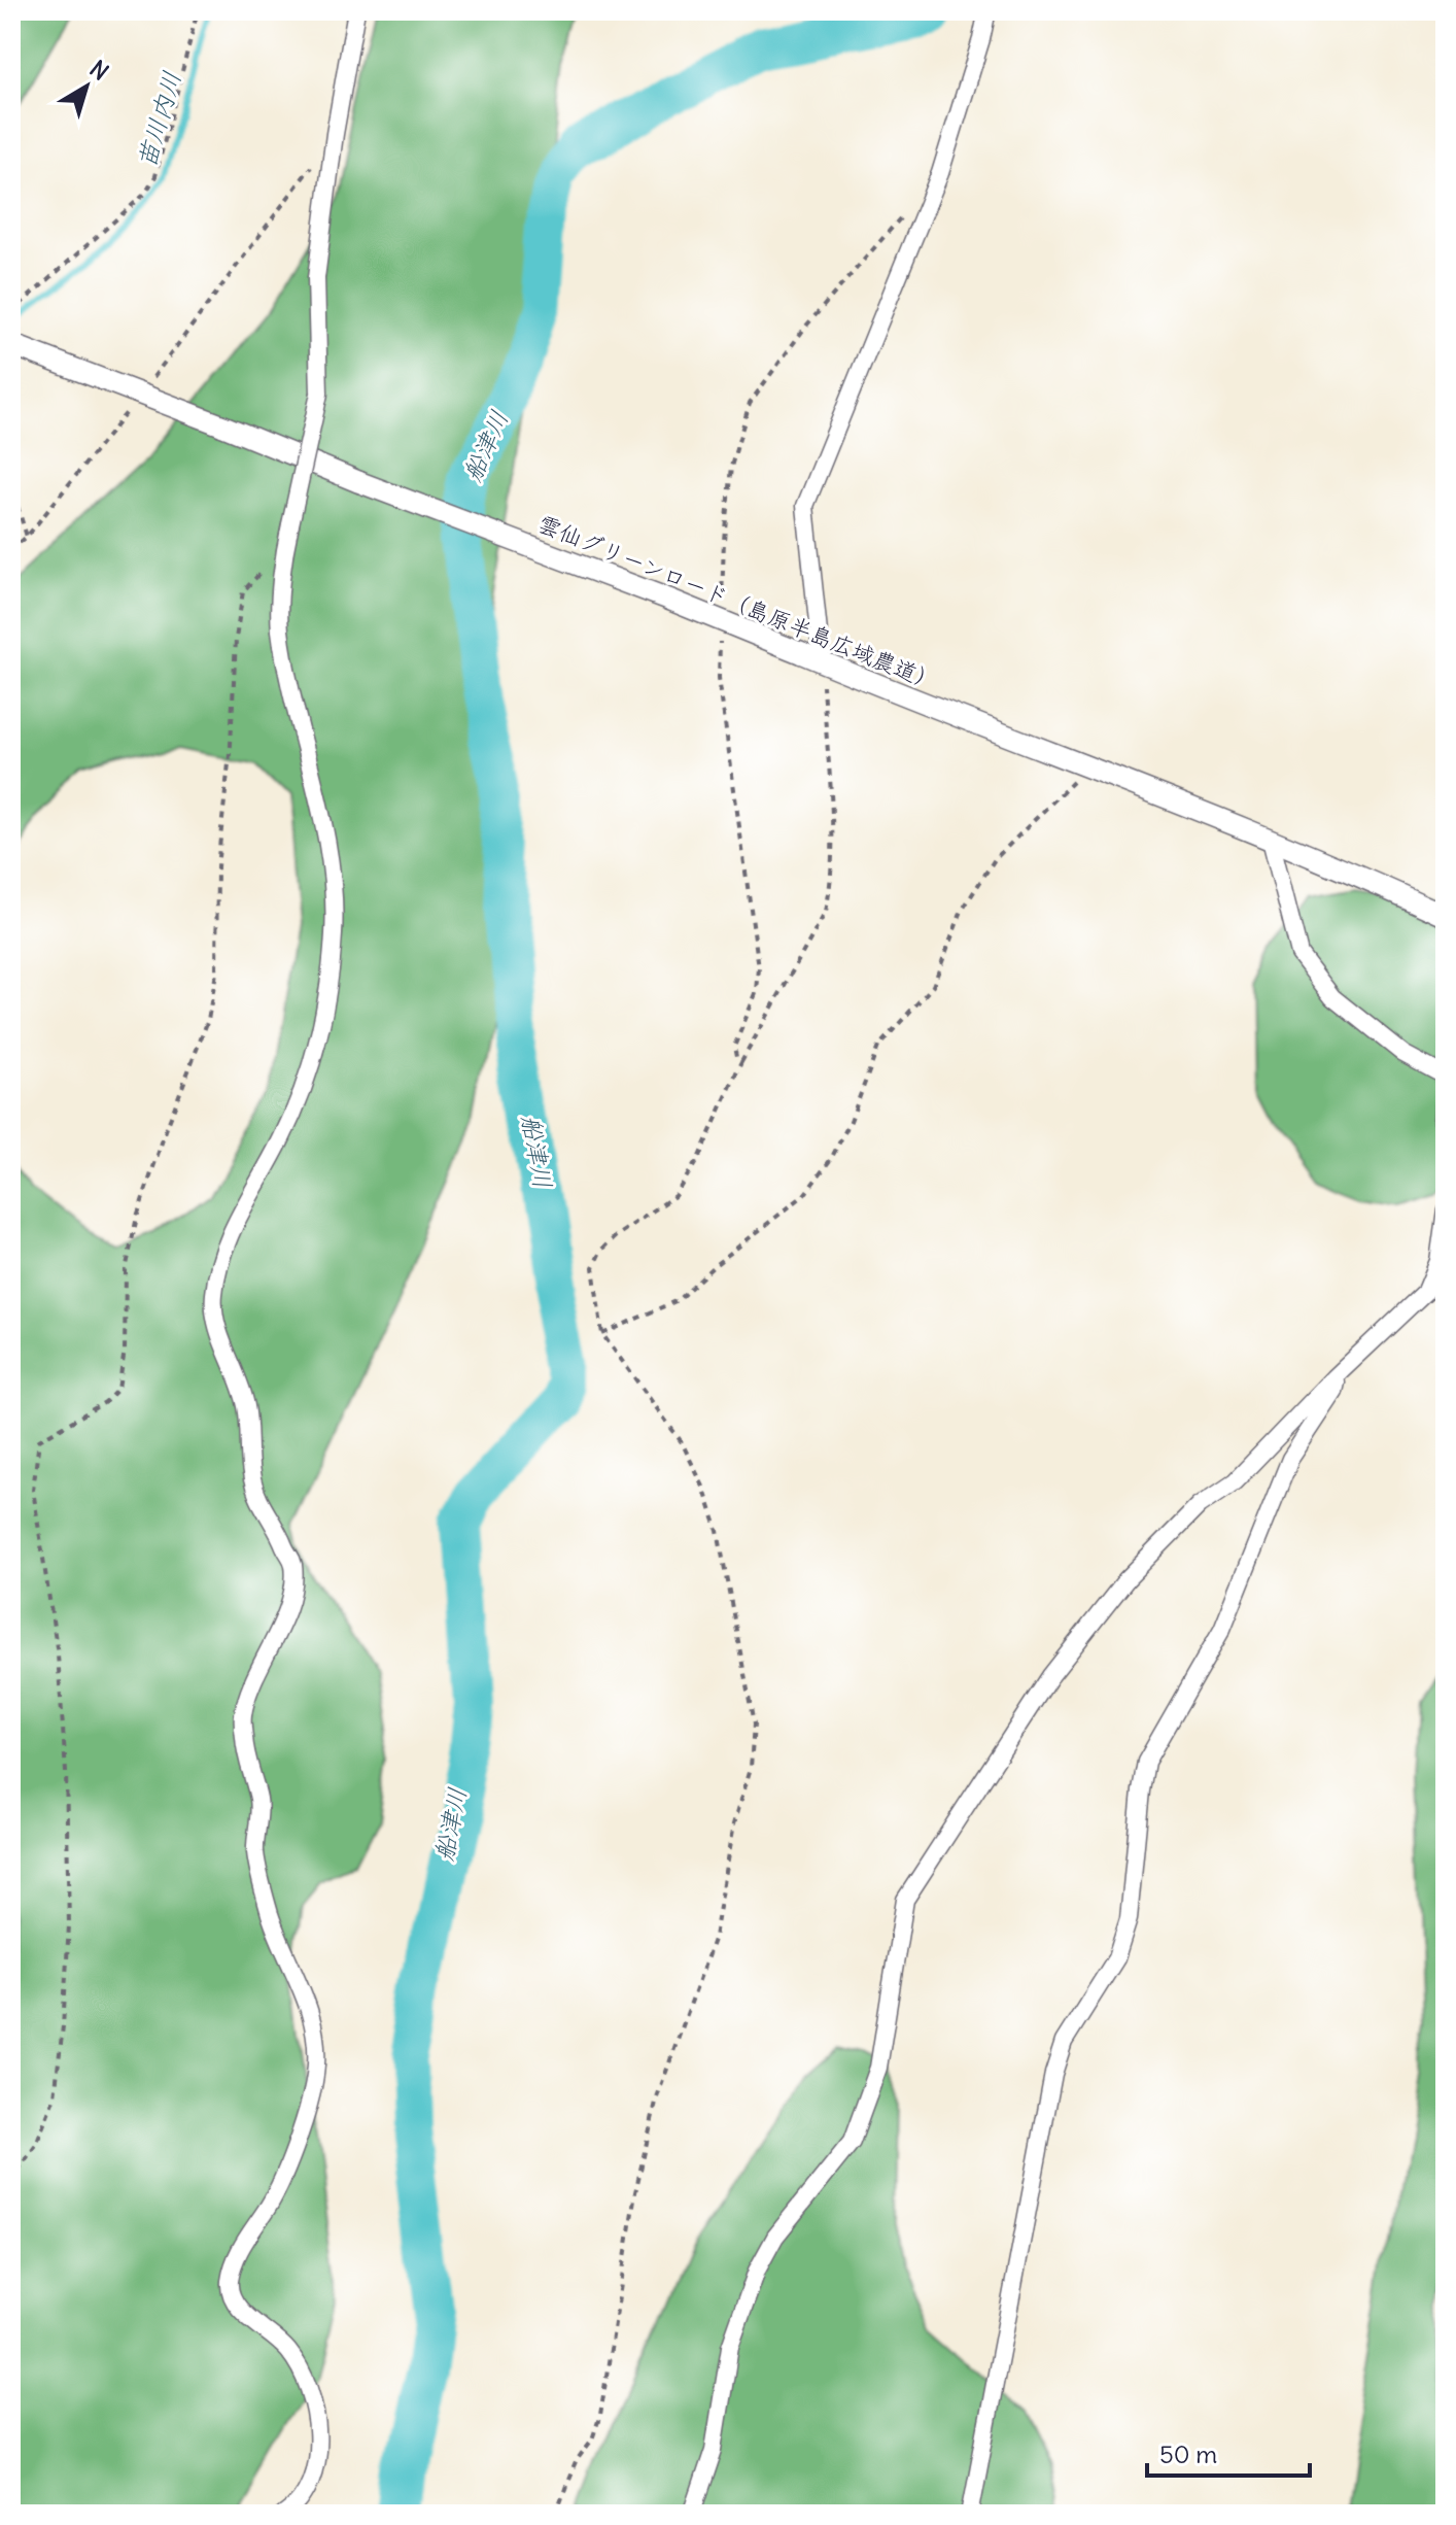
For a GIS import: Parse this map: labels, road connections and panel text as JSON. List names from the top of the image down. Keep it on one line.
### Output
{"streets":{"street":["雲仙グリーンロード（島原半島広域農道）"]},"water":["苗川内川","船津川"],"scale_bar":"50 m","north":"top right"}
